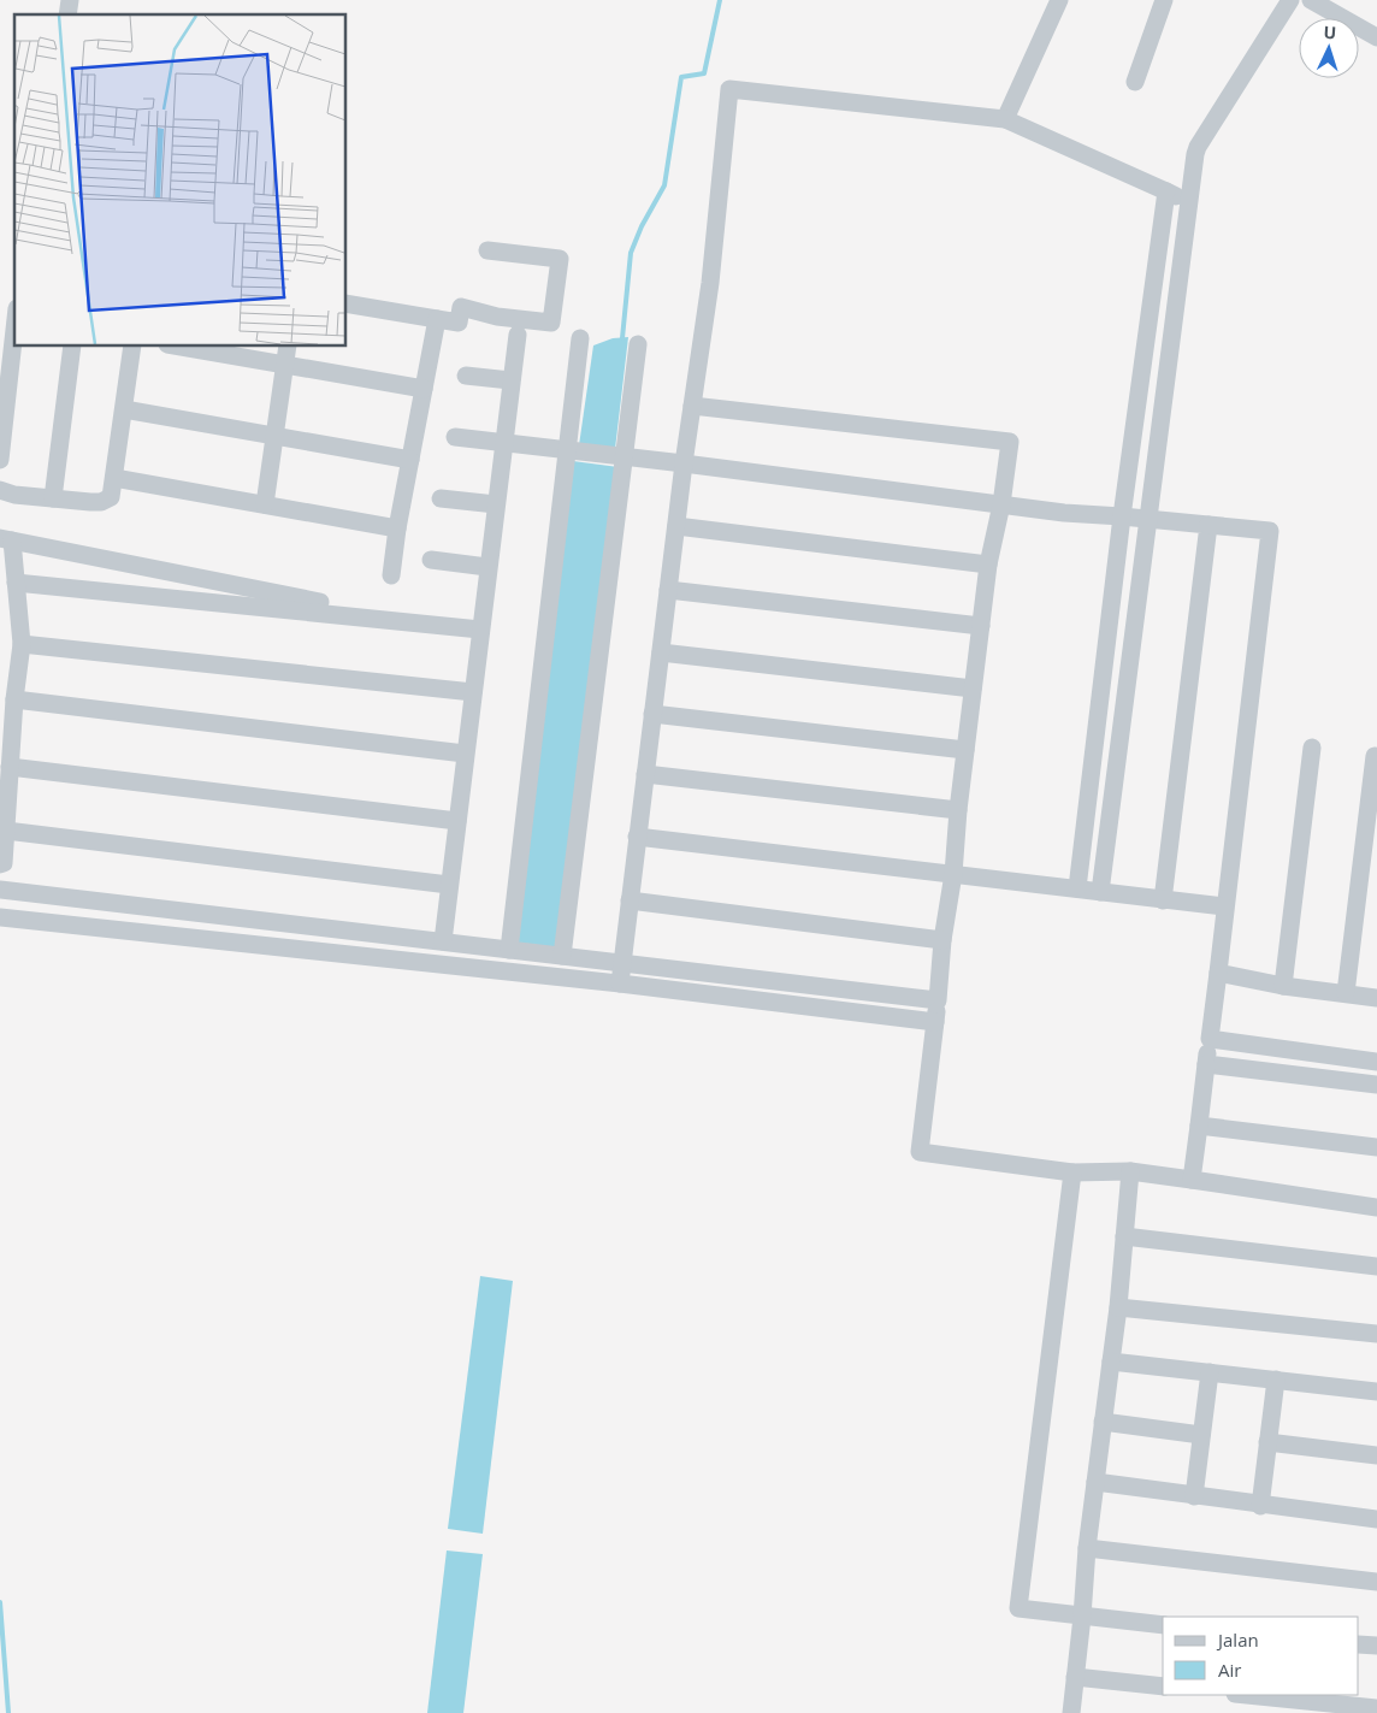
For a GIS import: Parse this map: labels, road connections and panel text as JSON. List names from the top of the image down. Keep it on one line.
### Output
{"legend":["Jalan","Air"],"north":"top"}
